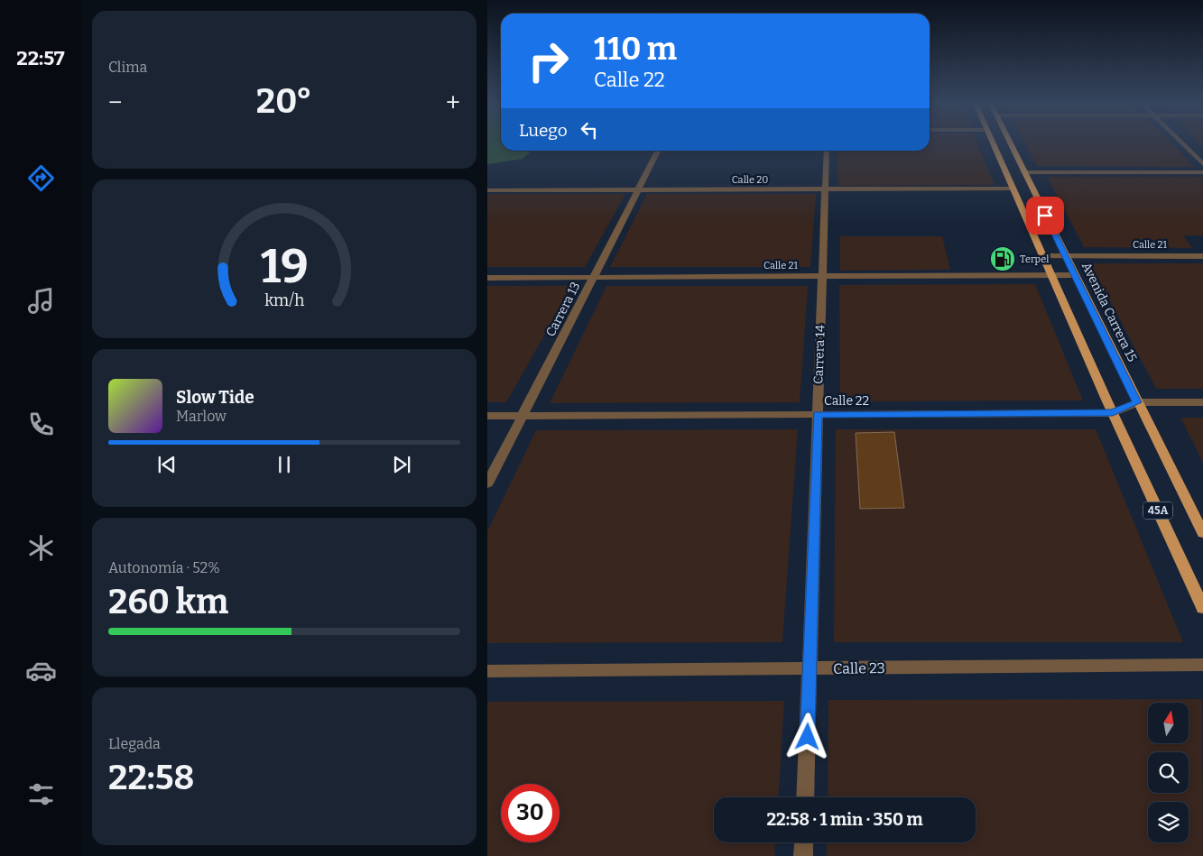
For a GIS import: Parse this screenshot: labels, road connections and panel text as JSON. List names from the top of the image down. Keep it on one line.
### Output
{"streets":{"main road":["Avenida Carrera 15","45A"],"street":["Calle 20","Calle 21","Carrera 13","Carrera 14","Calle 22","Calle 23"]},"crossings":[["Calle 20","Carrera 13"],["Calle 20","Carrera 14"],["Calle 20","45A"],["Calle 21","Carrera 13"],["Calle 21","Avenida Carrera 15"],["Calle 21","Carrera 14"],["Calle 21","45A"],["Carrera 13","Calle 22"],["Avenida Carrera 15","Calle 22"],["Carrera 14","Calle 22"],["Carrera 14","Calle 23"],["Calle 22","45A"]],"places":{"fuel station":["Terpel"]},"north":"top","page":{"tabs":"22:57","tile":["Clima",["Autonomía · 52%","260 km"],["Llegada","22:58"]],"turn":["110 m","Calle 22"],"heat":["−","20°","+"],"then":"Luego","song":["Slow Tide","Marlow"],"limit":"30","trip":"22:58 · 1 min · 350 m","gauge":["19","km/h"]}}
